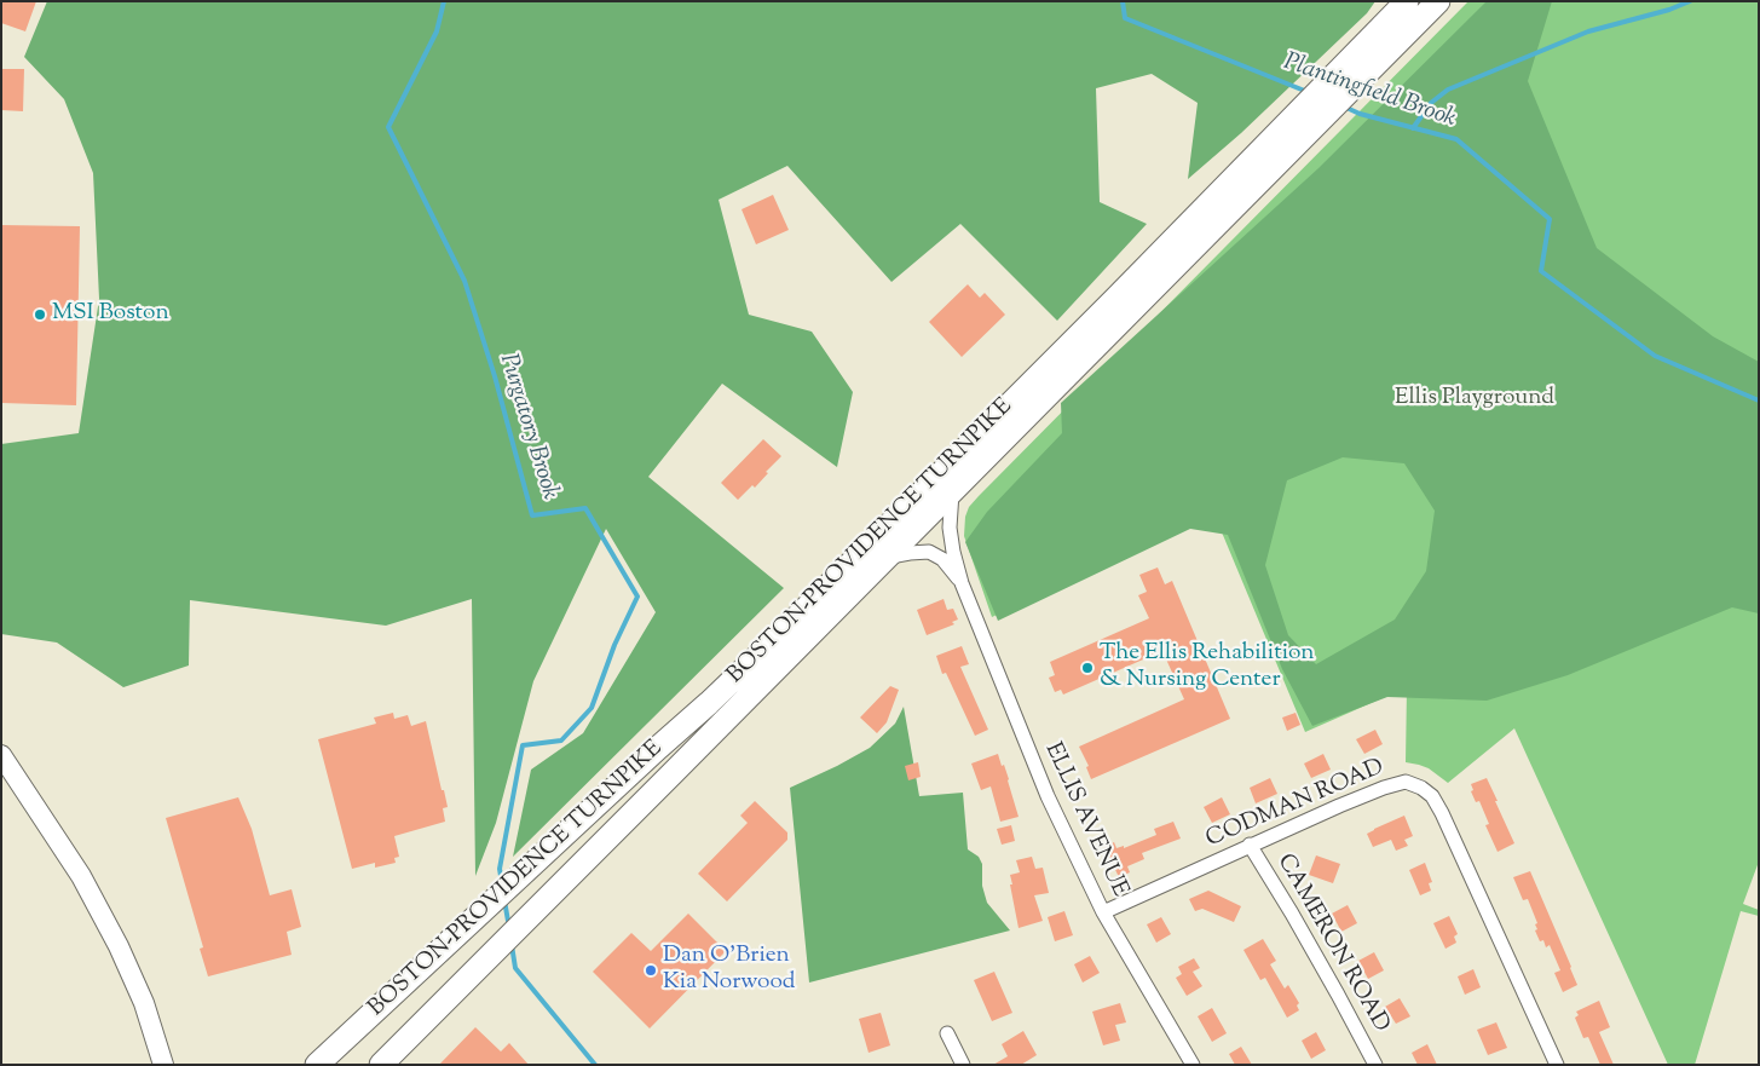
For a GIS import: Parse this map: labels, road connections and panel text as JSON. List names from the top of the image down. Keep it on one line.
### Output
{"streets":{"main road":["BOSTON-PROVIDENCE TURNPIKE"],"street":["CODMAN ROAD","ELLIS AVENUE","CAMERON ROAD"]},"crossings":[["BOSTON-PROVIDENCE TURNPIKE","ELLIS AVENUE"],["CODMAN ROAD","ELLIS AVENUE"],["CODMAN ROAD","CAMERON ROAD"]],"water":["Plantingfield Brook","Purgatory Brook"],"parks":["Ellis Playground"],"places":["MSI Boston","The Ellis Rehabilition & Nursing Center","Dan O'Brien Kia Norwood"]}
